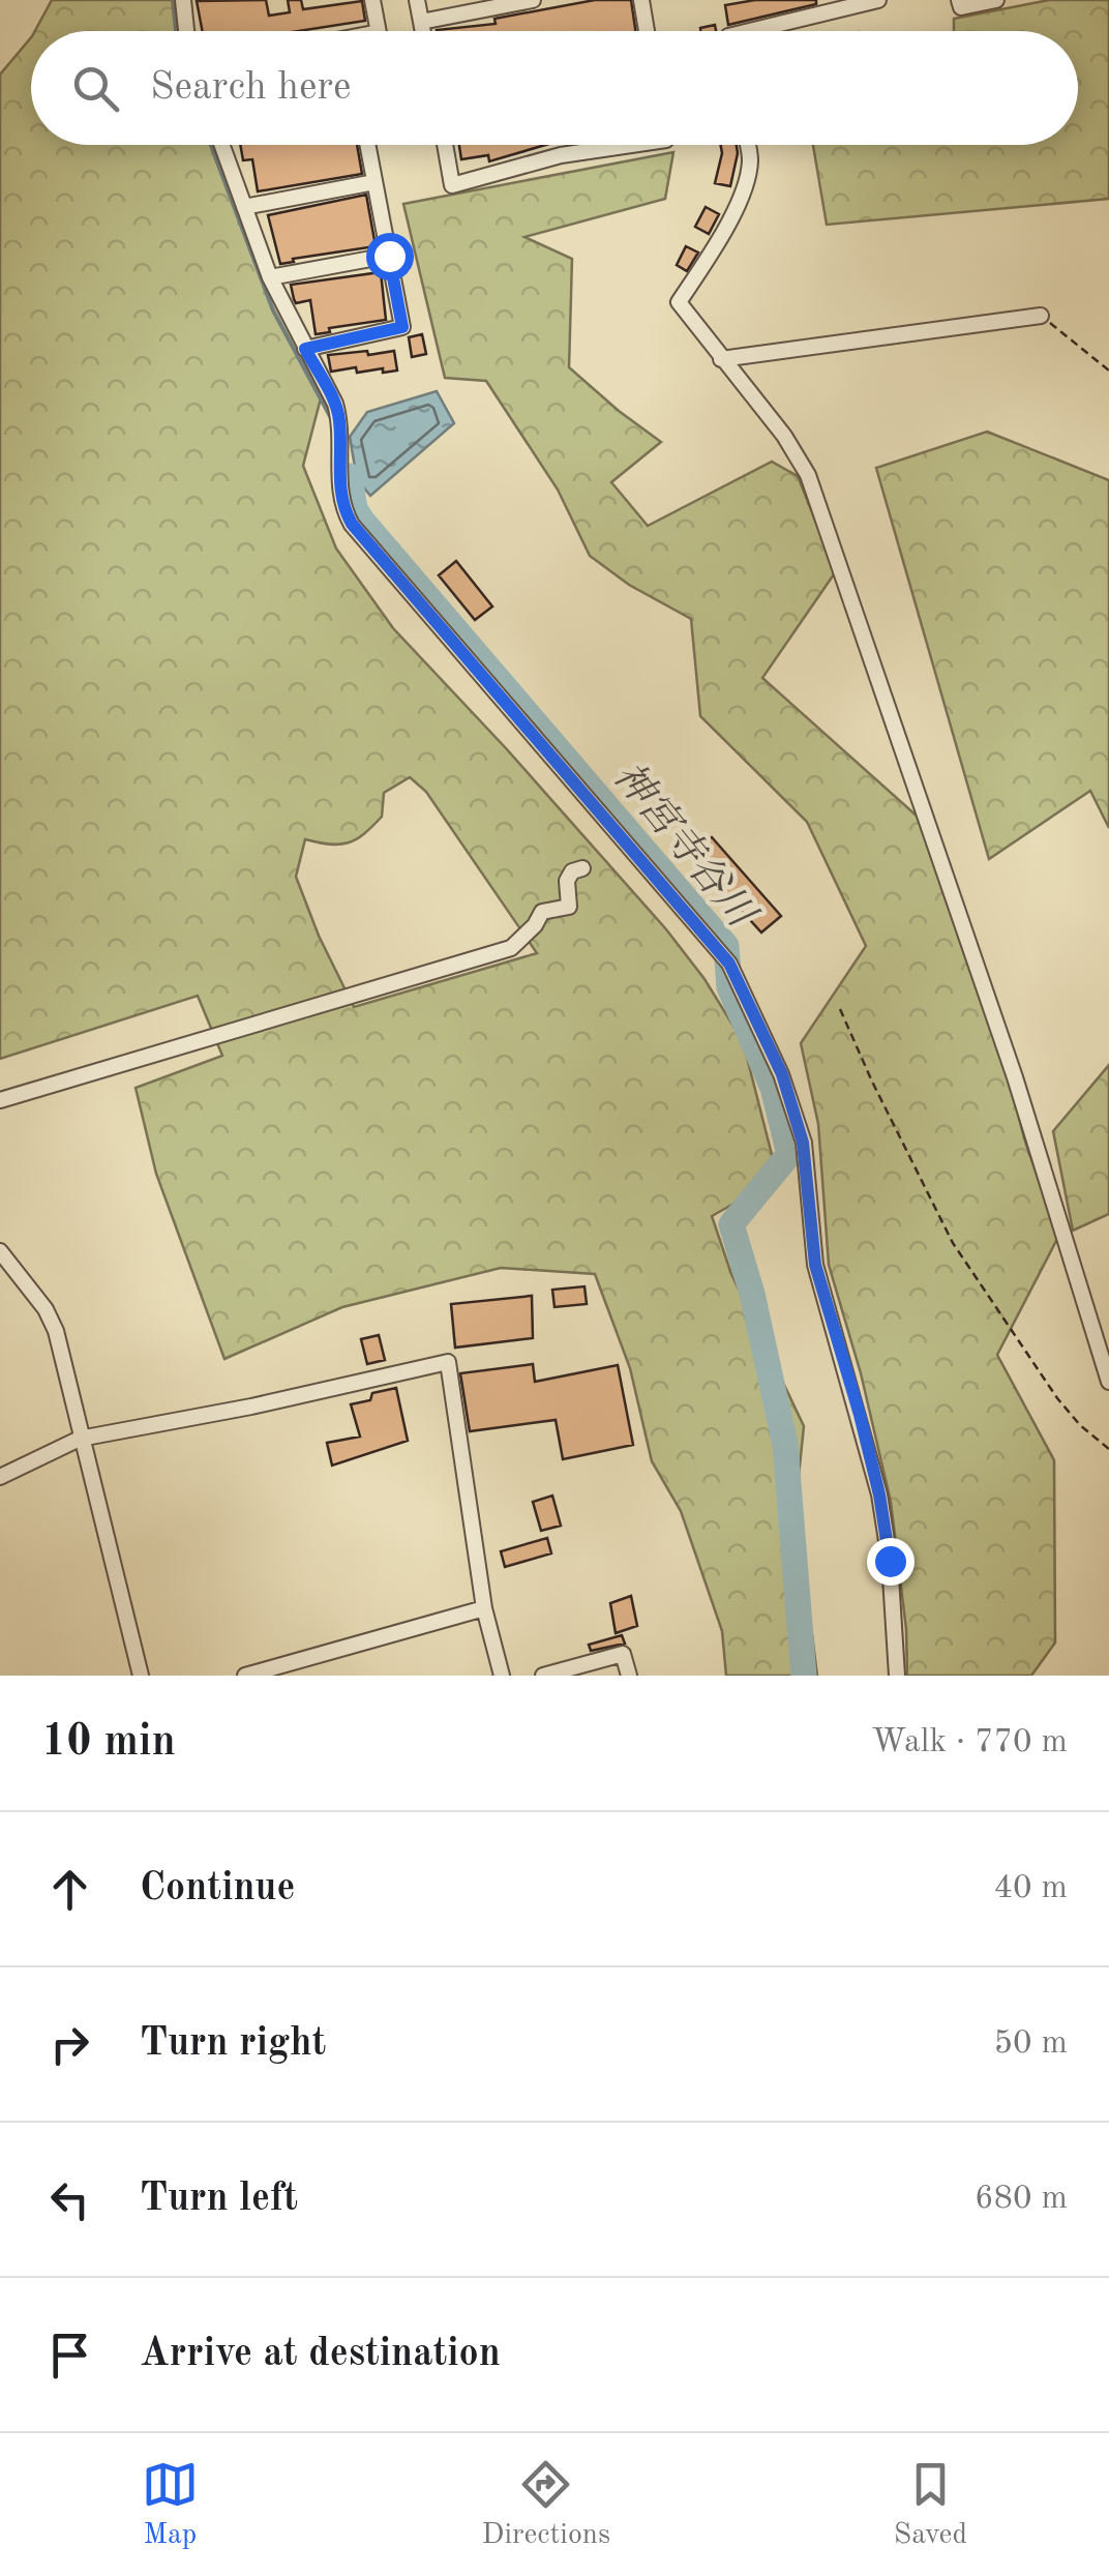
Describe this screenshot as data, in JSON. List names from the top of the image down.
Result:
{
  "water": ["神宮寺谷川"],
  "page": {
    "search": "Search here",
    "heading": ["10 min", "Walk · 770 m"],
    "list": [
      ["Continue", "40 m"],
      ["Turn right", "50 m"],
      ["Turn left", "680 m"],
      "Arrive at destination"
    ],
    "nav": ["Map", "Directions", "Saved"]
  }
}
